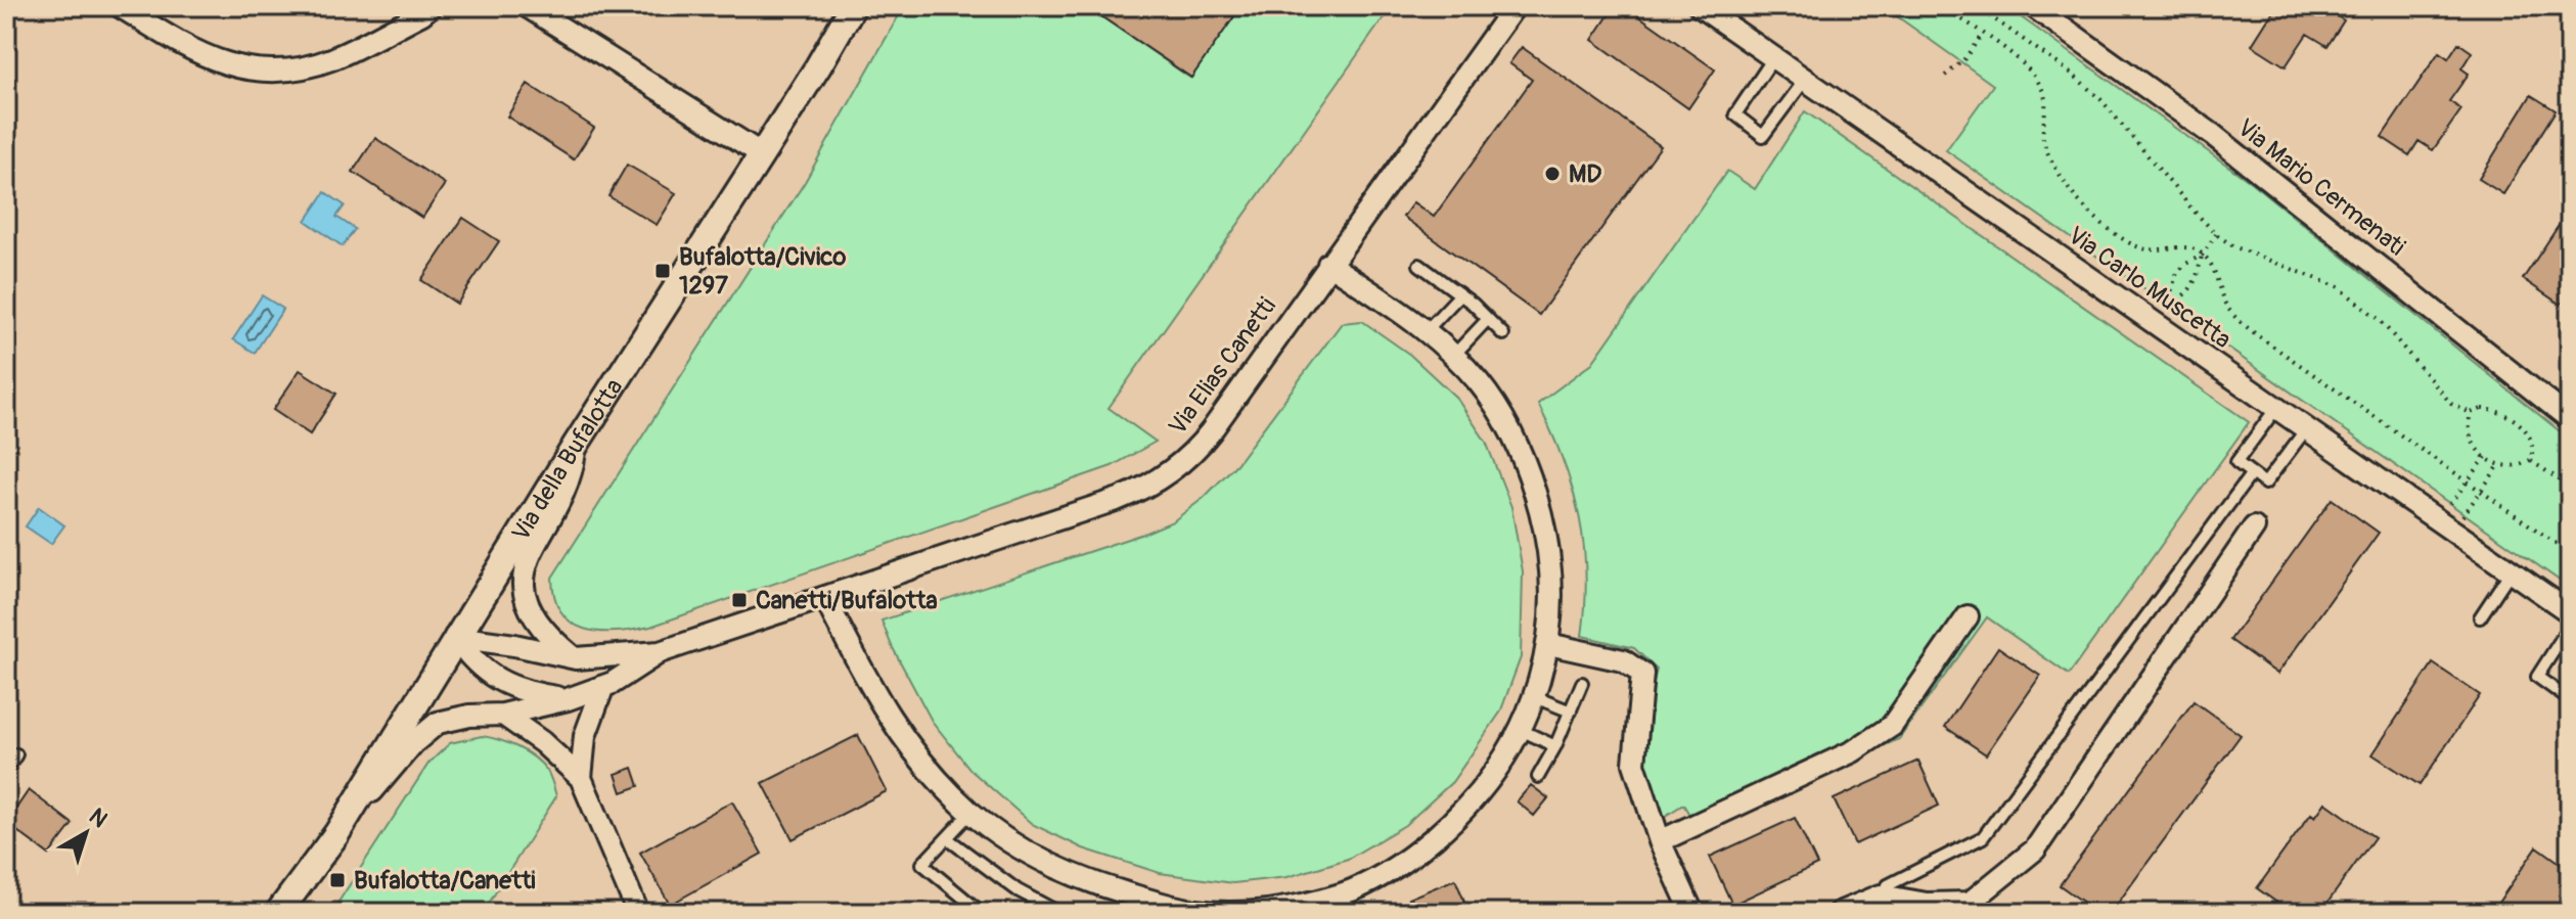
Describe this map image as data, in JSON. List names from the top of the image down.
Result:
{
  "streets": {
    "street": [
      "Via Mario Cermenati",
      "Via Carlo Muscetta",
      "Via Elias Canetti",
      "Via della Bufalotta"
    ]
  },
  "places": {
    "other": ["MD"],
    "transit": ["Bufalotta/Civico 1297", "Canetti/Bufalotta", "Bufalotta/Canetti"]
  },
  "north": "top right"
}
